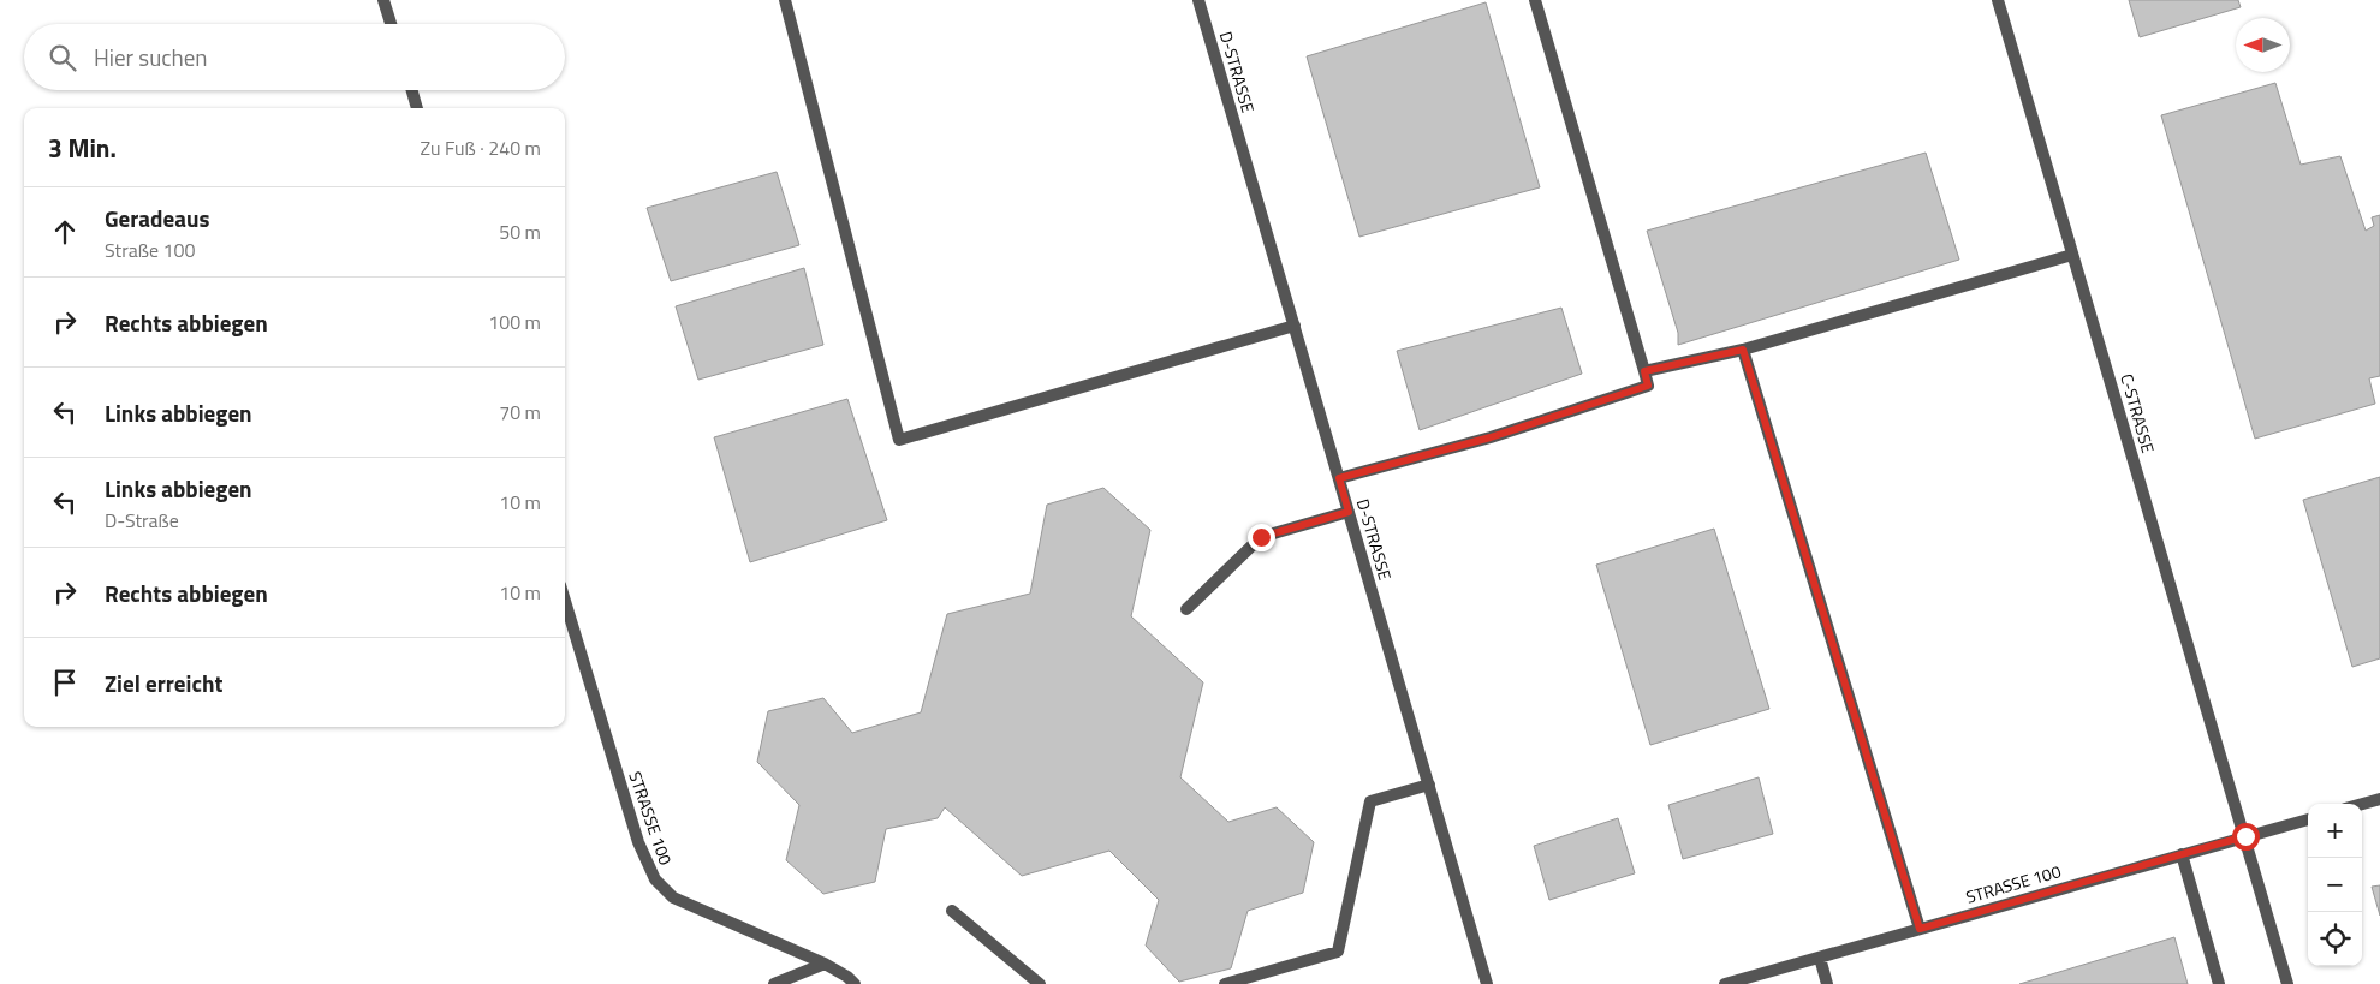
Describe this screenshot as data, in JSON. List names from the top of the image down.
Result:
{
  "streets": {
    "lane": ["D-STRASSE", "C-STRASSE", "STRASSE 100"]
  },
  "crossings": [
    ["C-STRASSE", "STRASSE 100"]
  ],
  "north": "left",
  "page": {
    "search": "Hier suchen",
    "heading": ["3 Min.", "Zu Fuß · 240 m"],
    "list": [
      ["Geradeaus", "Straße 100", "50 m"],
      ["Rechts abbiegen", "100 m"],
      ["Links abbiegen", "70 m"],
      ["Links abbiegen", "D-Straße", "10 m"],
      ["Rechts abbiegen", "10 m"],
      "Ziel erreicht"
    ],
    "map_buttons": ["+", "−"]
  }
}
